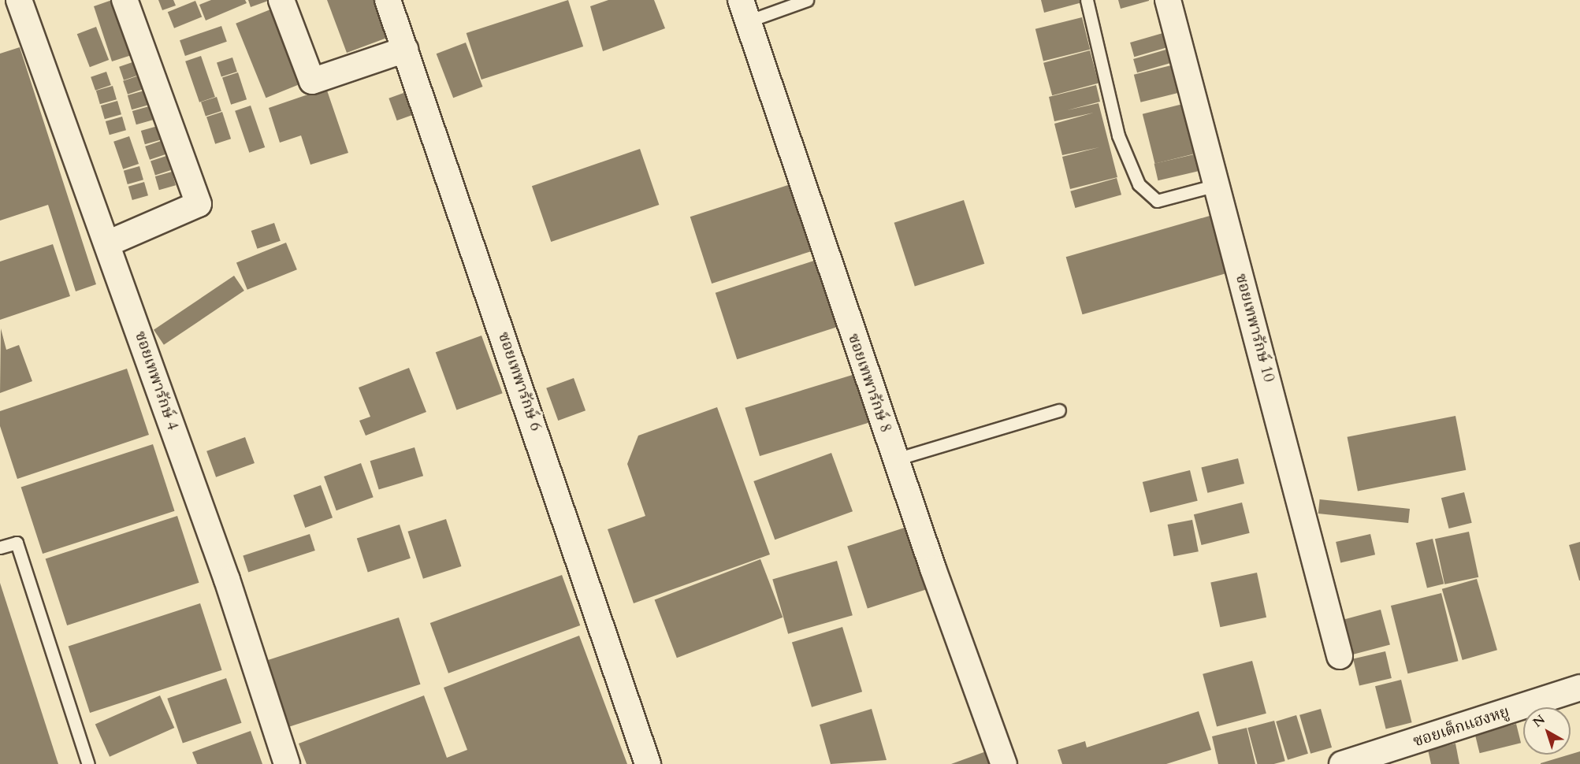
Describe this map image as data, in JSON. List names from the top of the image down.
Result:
{
  "streets": {
    "street": [
      "ซอยเทพารักษ์ 10",
      "ซอยเทพารักษ์ 4",
      "ซอยเทพารักษ์ 6",
      "ซอยเทพารักษ์ 8",
      "ซอยเต็กแฮงหยู"
    ]
  },
  "north": "top left"
}
